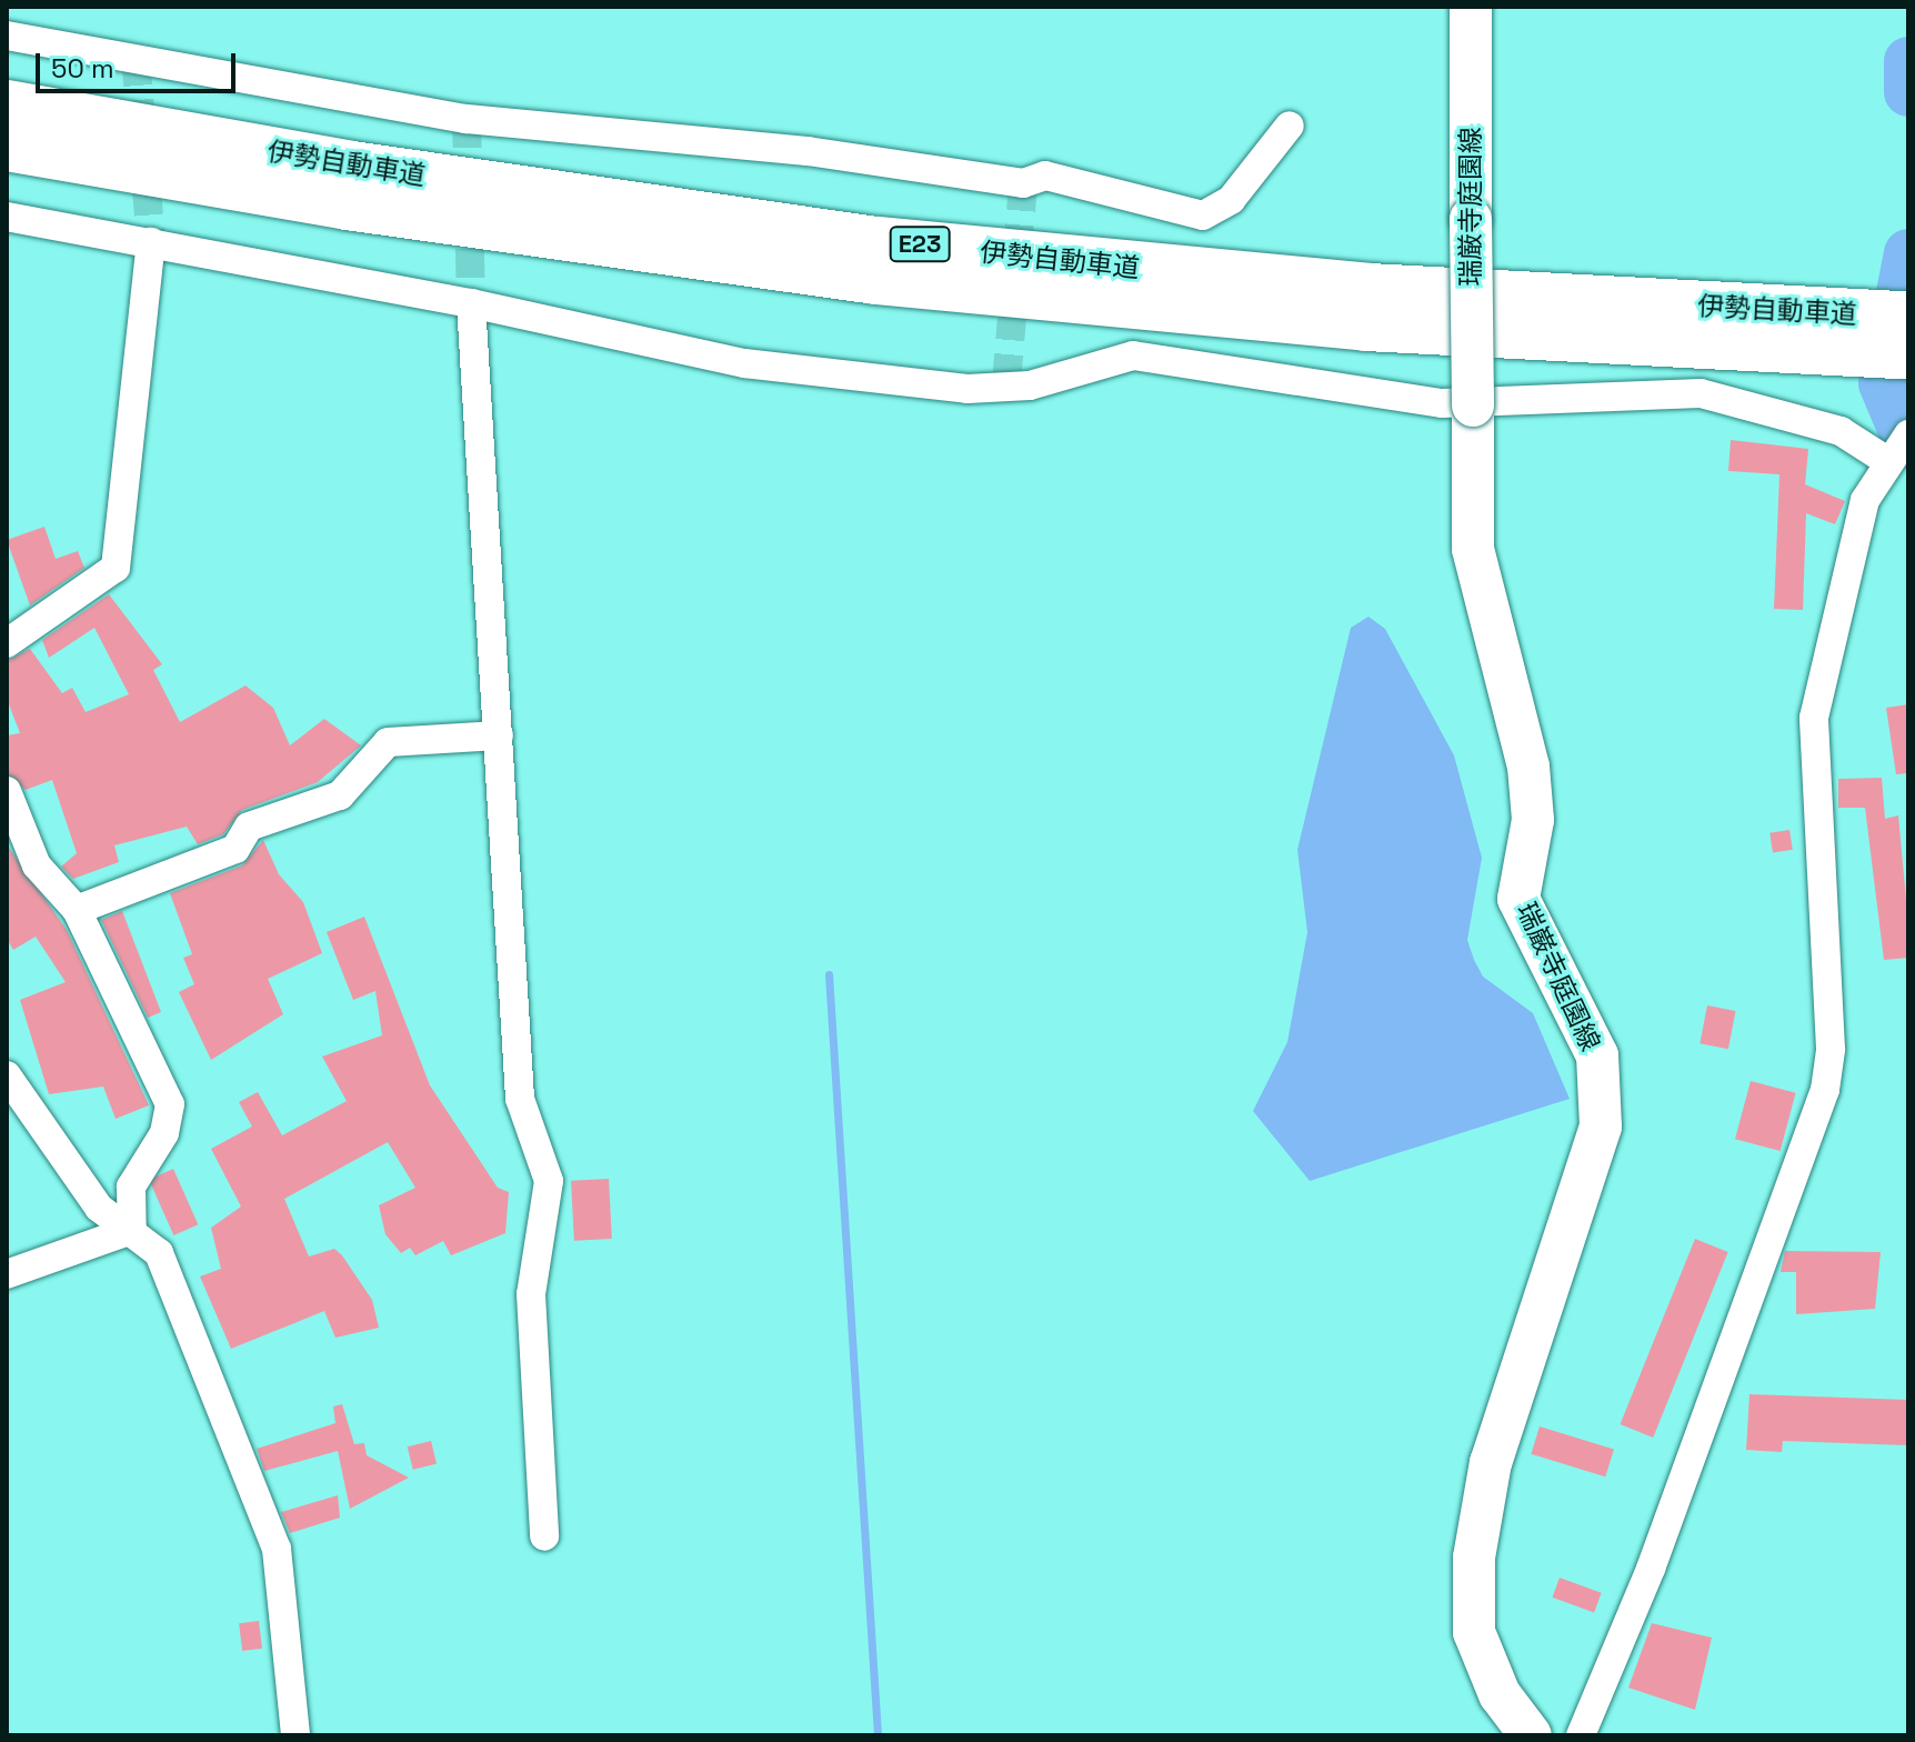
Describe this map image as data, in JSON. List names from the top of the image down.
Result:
{
  "streets": {
    "highway": ["伊勢自動車道", "E23"],
    "main road": ["瑞厳寺庭園線", "瑞巌寺庭園線"]
  },
  "crossings": [
    ["瑞厳寺庭園線", "瑞巌寺庭園線"]
  ],
  "scale_bar": "50 m"
}
